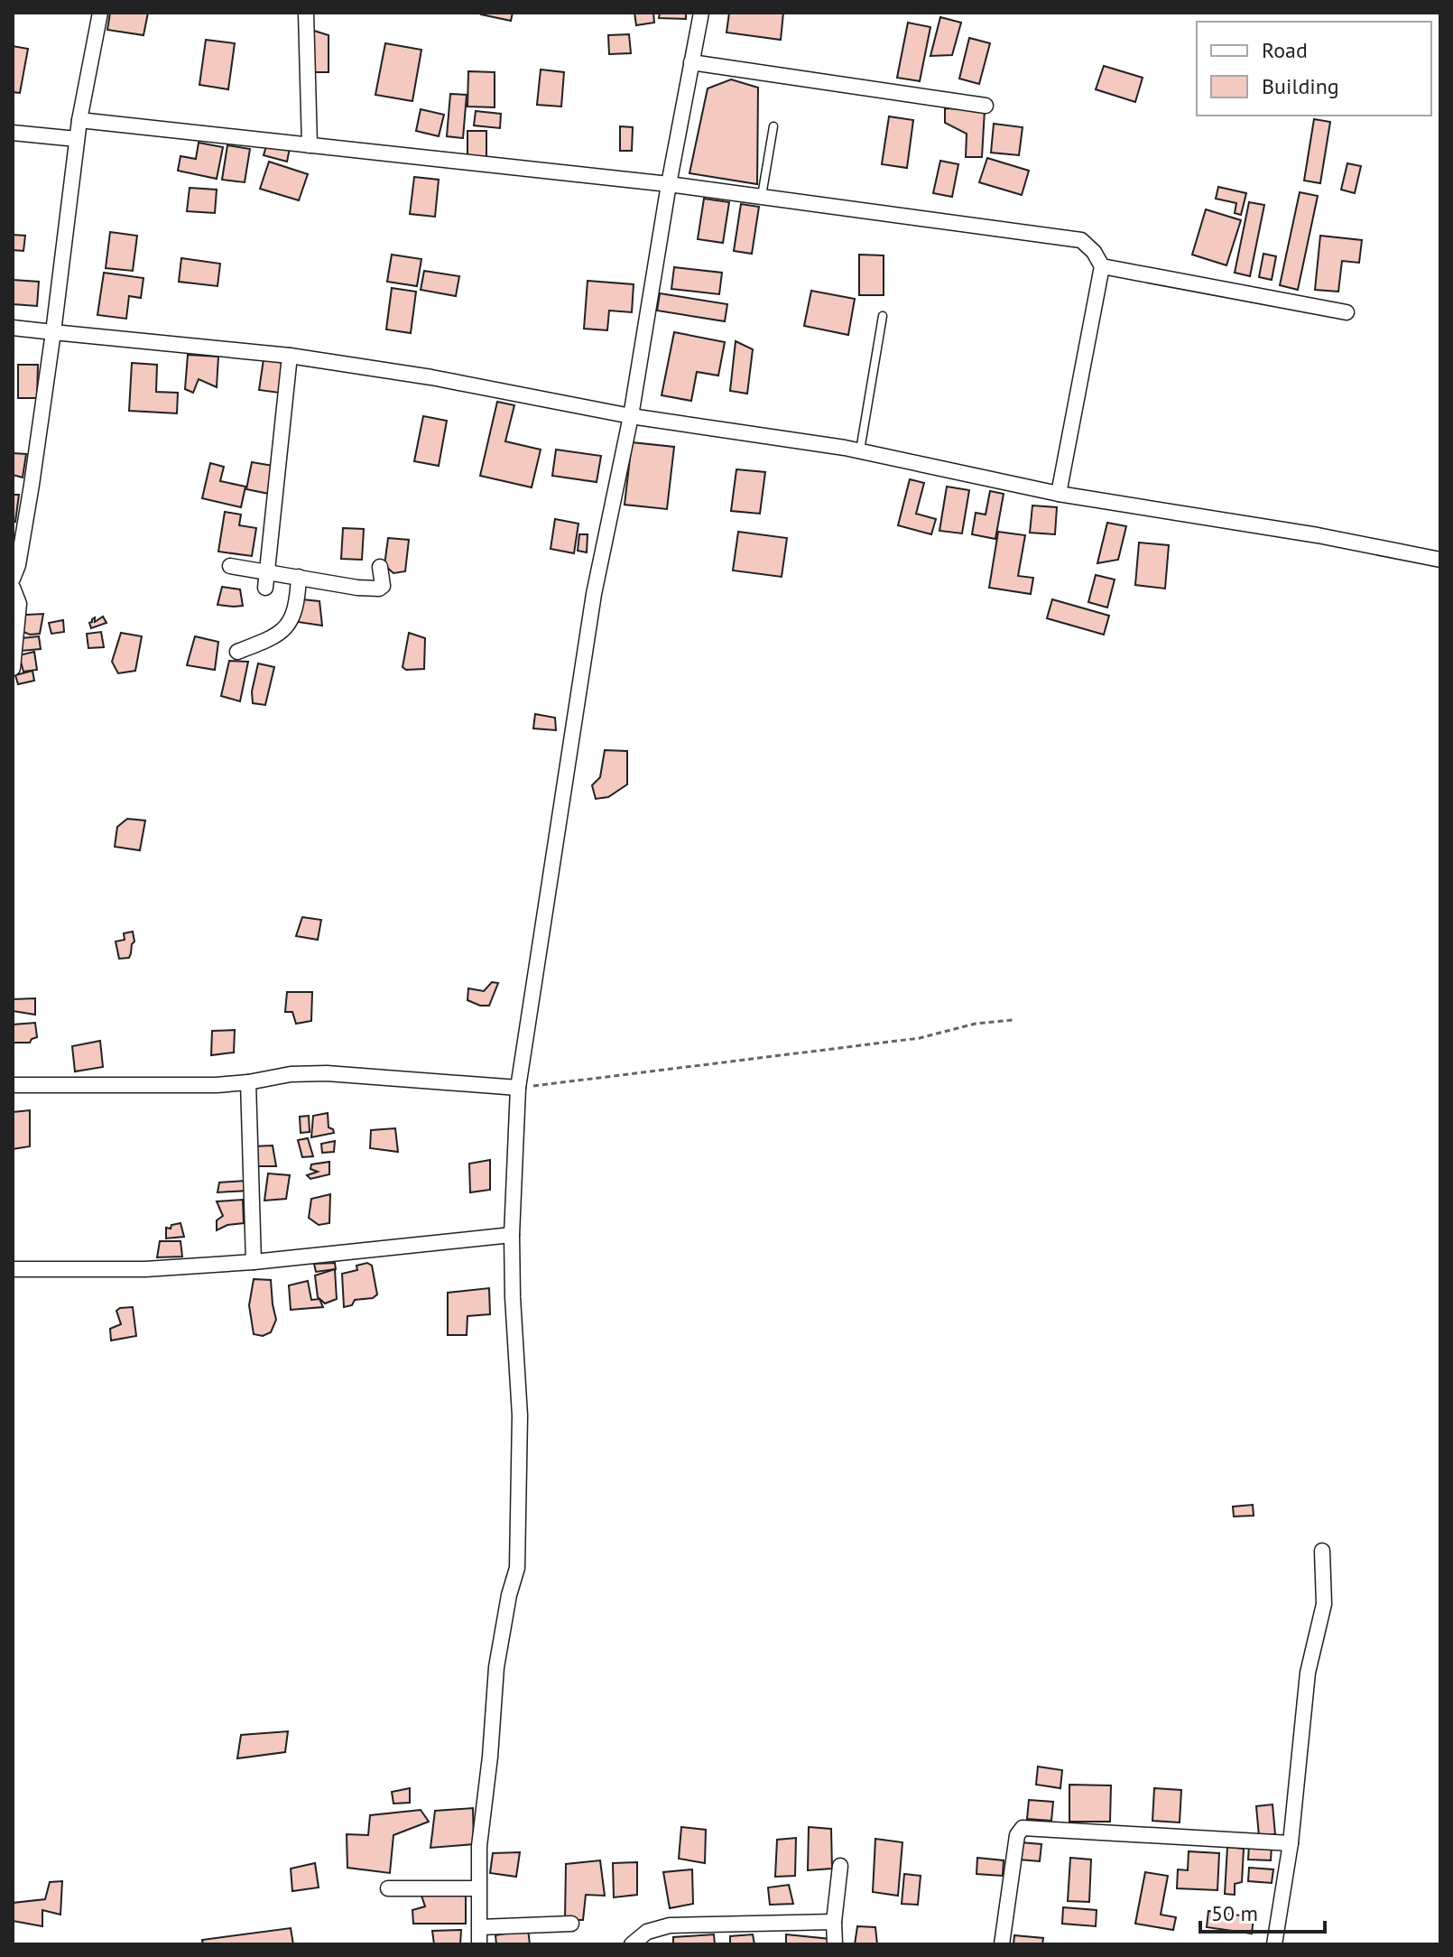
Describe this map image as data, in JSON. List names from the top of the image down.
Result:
{
  "legend": ["Road", "Building"],
  "scale_bar": "50 m"
}
